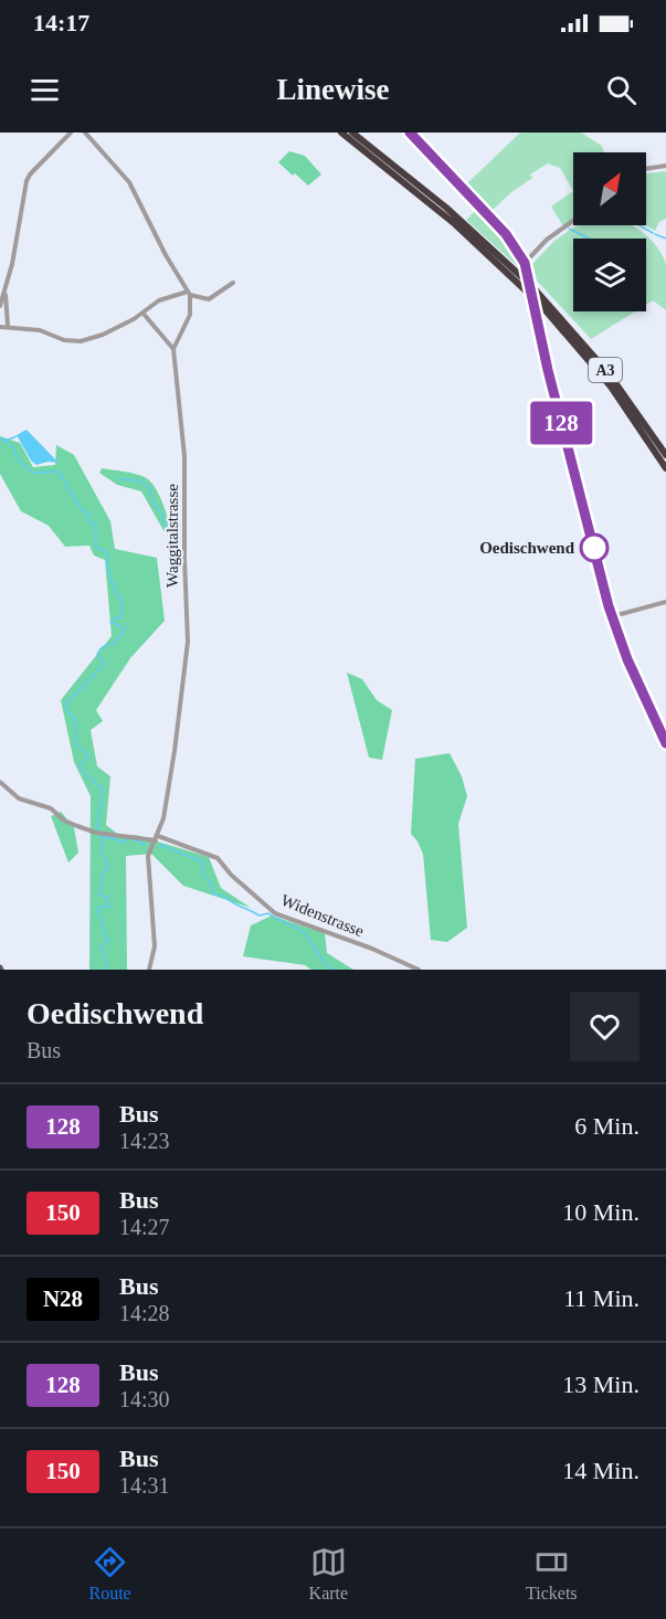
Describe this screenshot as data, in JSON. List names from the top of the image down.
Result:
{
  "streets": {
    "highway": ["A3"],
    "street": ["Waggitalstrasse", "Widenstrasse"]
  },
  "crossings": [
    ["Waggitalstrasse", "Widenstrasse"]
  ],
  "places": ["Oedischwend"],
  "lines": ["bus line 128"],
  "north": "top right",
  "page": {
    "status": "14:17",
    "header": "Linewise",
    "on_map": "128",
    "heading": ["Oedischwend", "Bus"],
    "list": [
      {
        "mark": "128",
        "name": "Bus",
        "note": "14:23",
        "value": "6 Min."
      },
      {
        "mark": "150",
        "name": "Bus",
        "note": "14:27",
        "value": "10 Min."
      },
      {
        "mark": "N28",
        "name": "Bus",
        "note": "14:28",
        "value": "11 Min."
      },
      {
        "mark": "128",
        "name": "Bus",
        "note": "14:30",
        "value": "13 Min."
      },
      {
        "mark": "150",
        "name": "Bus",
        "note": "14:31",
        "value": "14 Min."
      }
    ],
    "tabs": ["Route", "Karte", "Tickets"]
  }
}
